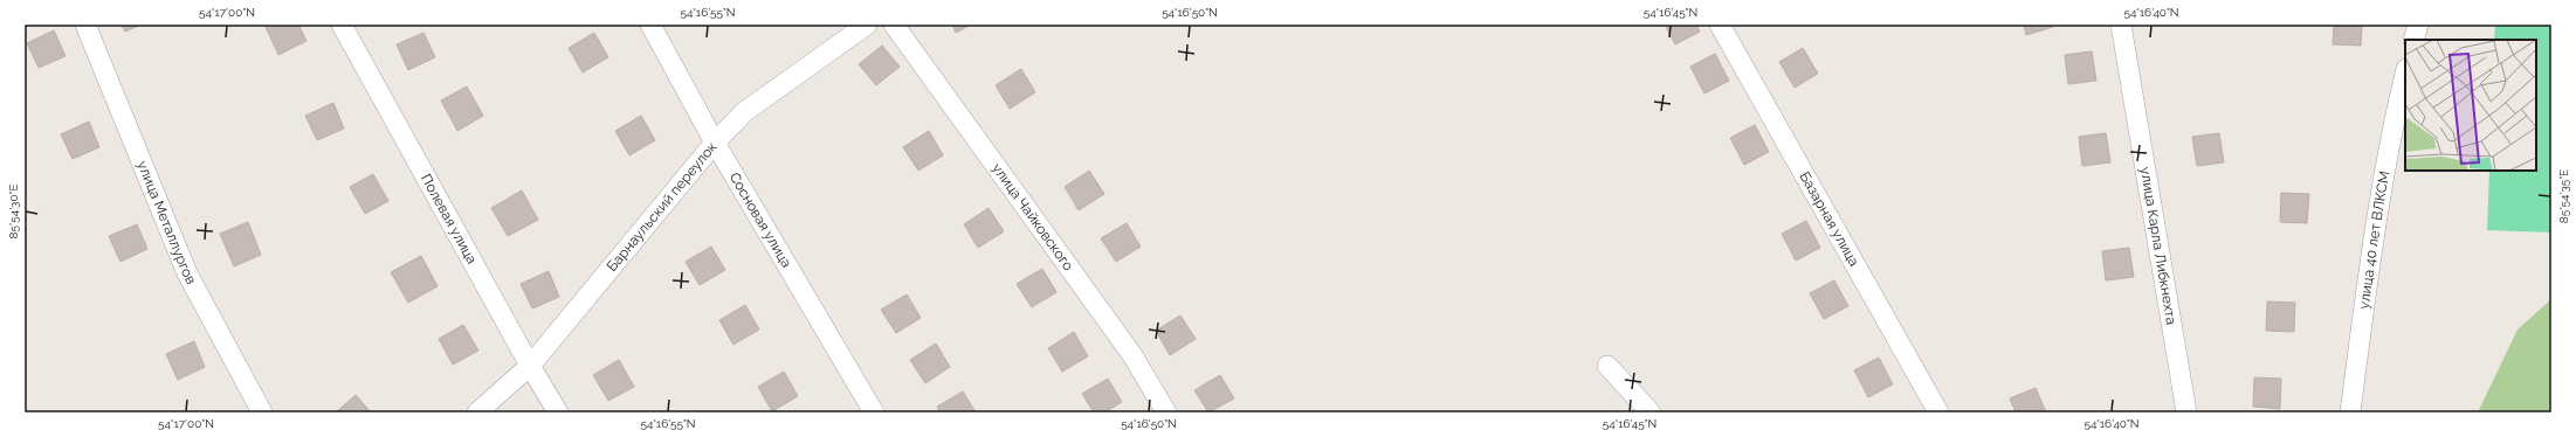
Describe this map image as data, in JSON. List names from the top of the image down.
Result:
{
  "streets": {
    "street": [
      "Барнаульский переулок",
      "улица Чайковского",
      "Полевая улица",
      "Базарная улица",
      "Сосновая улица",
      "улица Металлургов",
      "улица 40 лет ВЛКСМ",
      "улица Карла Либкнехта"
    ]
  },
  "crossings": [
    ["Барнаульский переулок", "Полевая улица"],
    ["Барнаульский переулок", "Сосновая улица"]
  ],
  "coordinates": [
    "54°17'00\"N",
    "54°16'55\"N",
    "54°16'50\"N",
    "54°16'45\"N",
    "54°16'40\"N",
    "85°54'35\"E",
    "85°54'30\"E"
  ]
}
